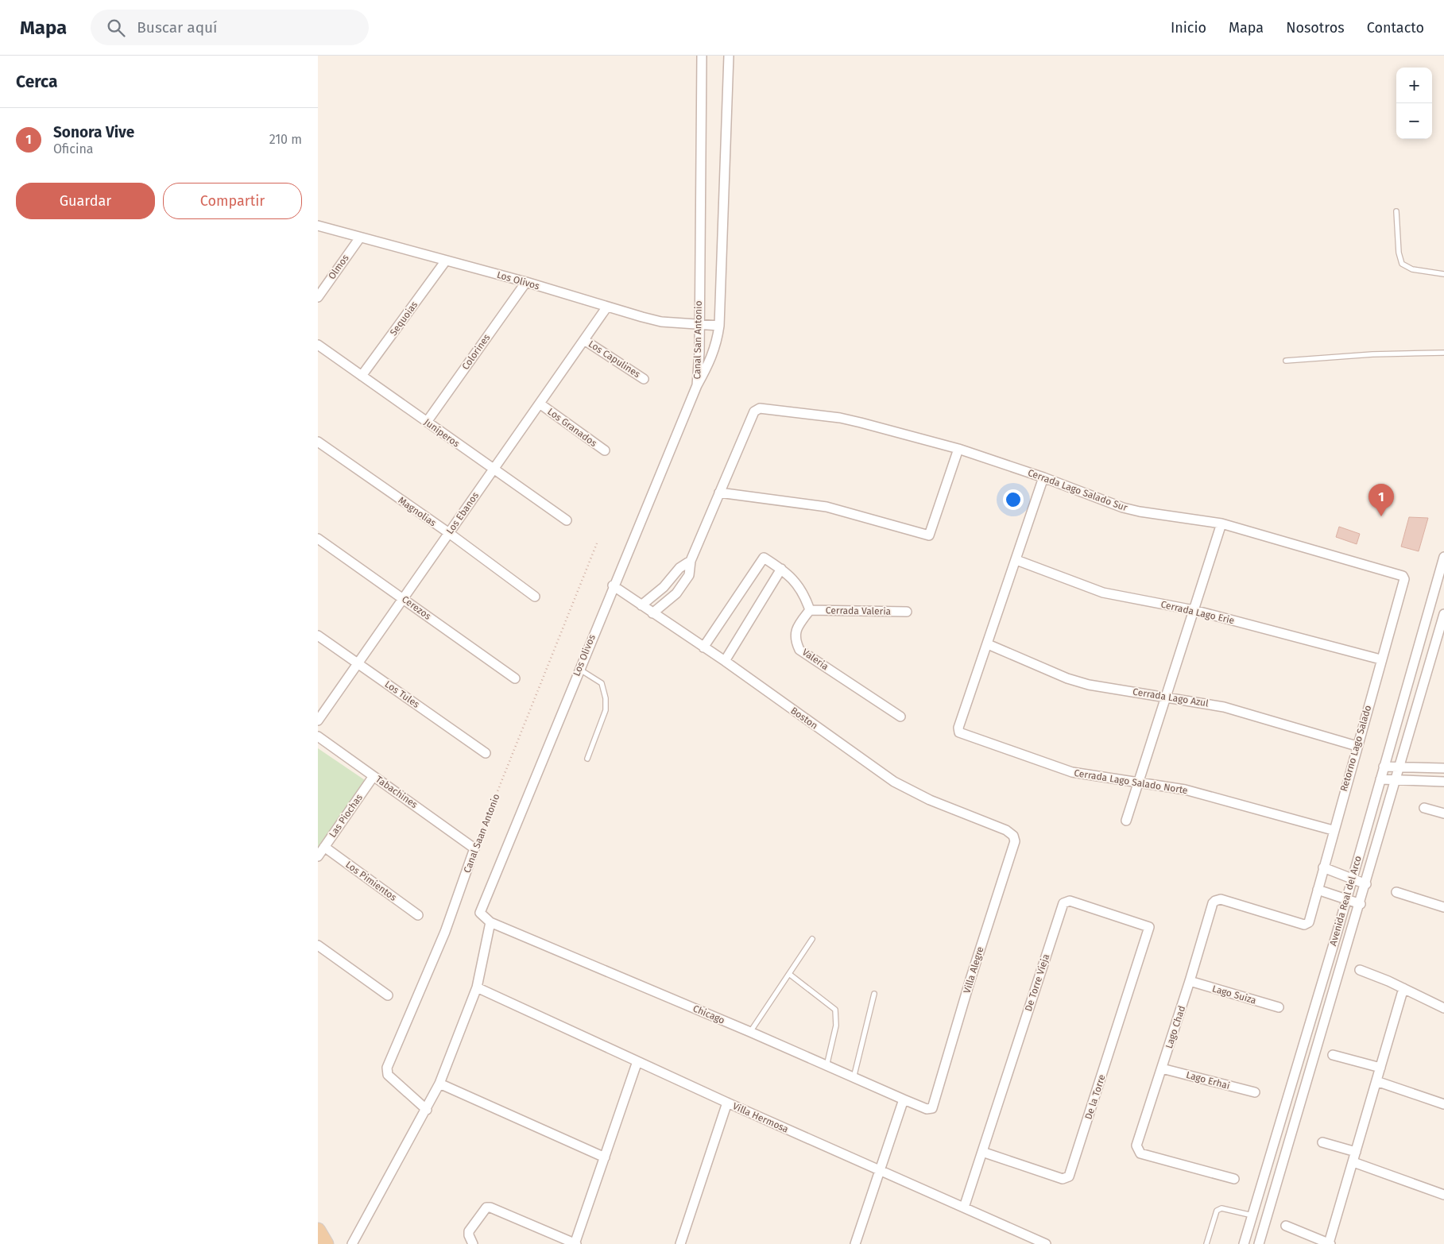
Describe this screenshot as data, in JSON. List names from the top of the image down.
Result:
{
  "streets": {
    "street": [
      "Olmos",
      "Los Olivos",
      "Sequoias",
      "Canal San Antonio",
      "Colorines",
      "Los Capulines",
      "Los Granados",
      "Juníperos",
      "Cerrada Lago Salado Sur",
      "Magnolias",
      "Los Ebanos",
      "Cerezos",
      "Cerrada Valeria",
      "Cerrada Lago Erie",
      "Valeria",
      "Los Tules",
      "Cerrada Lago Azul",
      "Boston",
      "Retorno Lago Salado",
      "Cerrada Lago Salado Norte",
      "Tabachines",
      "Las Piochas",
      "Canal Saan Antonio",
      "Los Pimientos",
      "Avenida Real del Arco",
      "Villa Alegre",
      "De Torre Vieja",
      "Lago Suiza",
      "Chicago",
      "Lago Chad",
      "Lago Erhai",
      "De la Torre",
      "Villa Hermosa"
    ]
  },
  "crossings": [
    ["Olmos", "Los Olivos"],
    ["Los Olivos", "Sequoias"],
    ["Los Olivos", "Canal San Antonio"],
    ["Los Olivos", "Colorines"],
    ["Los Olivos", "Los Ebanos"],
    ["Los Olivos", "Boston"],
    ["Los Olivos", "Chicago"],
    ["Sequoias", "Juníperos"],
    ["Colorines", "Juníperos"],
    ["Los Capulines", "Los Ebanos"],
    ["Los Granados", "Los Ebanos"],
    ["Juníperos", "Los Ebanos"],
    ["Cerrada Lago Salado Sur", "Retorno Lago Salado"],
    ["Magnolias", "Los Ebanos"],
    ["Los Ebanos", "Cerezos"],
    ["Los Ebanos", "Los Tules"],
    ["Cerrada Valeria", "Valeria"],
    ["Cerrada Lago Erie", "Retorno Lago Salado"],
    ["Cerrada Lago Azul", "Retorno Lago Salado"],
    ["Cerrada Lago Azul", "Cerrada Lago Salado Norte"],
    ["Boston", "Villa Alegre"],
    ["Retorno Lago Salado", "Cerrada Lago Salado Norte"],
    ["Retorno Lago Salado", "Lago Chad"],
    ["Tabachines", "Las Piochas"],
    ["Tabachines", "Canal Saan Antonio"],
    ["Las Piochas", "Los Pimientos"],
    ["Villa Alegre", "Chicago"],
    ["De Torre Vieja", "De la Torre"],
    ["Lago Suiza", "Lago Chad"],
    ["Lago Chad", "Lago Erhai"]
  ],
  "page": {
    "header": "Mapa",
    "search": "Buscar aquí",
    "nav": [
      "Inicio",
      "Mapa",
      "Nosotros",
      "Contacto"
    ],
    "heading": "Cerca",
    "map_buttons": ["+", "−"],
    "list": [
      {
        "mark": "1",
        "name": "Sonora Vive",
        "note": "Oficina",
        "value": "210 m"
      }
    ],
    "buttons": ["Guardar", "Compartir"],
    "pins": "1"
  }
}
